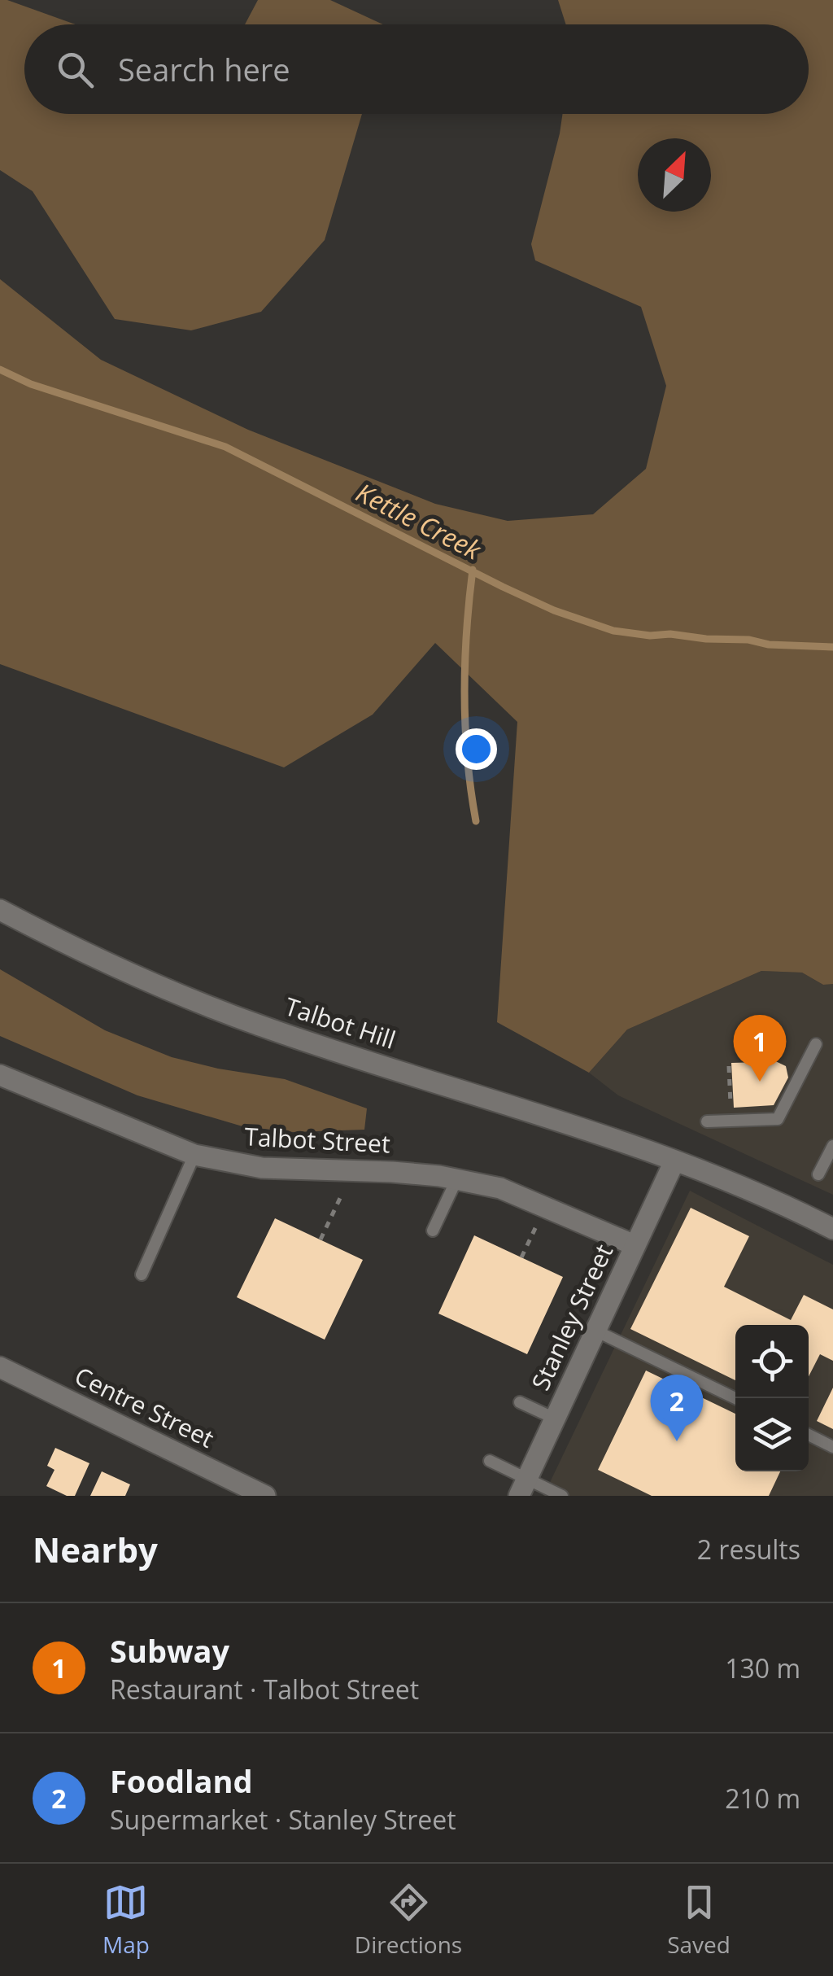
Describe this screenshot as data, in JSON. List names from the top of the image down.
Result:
{
  "streets": {
    "street": [
      "Talbot Hill",
      "Talbot Street",
      "Stanley Street",
      "Centre Street"
    ]
  },
  "crossings": [
    ["Talbot Hill", "Stanley Street"],
    ["Talbot Street", "Stanley Street"]
  ],
  "water": ["Kettle Creek"],
  "north": "top right",
  "page": {
    "search": "Search here",
    "pins": ["1", "2"],
    "heading": ["Nearby", "2 results"],
    "list": [
      {
        "mark": "1",
        "name": "Subway",
        "note": "Restaurant · Talbot Street",
        "value": "130 m"
      },
      {
        "mark": "2",
        "name": "Foodland",
        "note": "Supermarket · Stanley Street",
        "value": "210 m"
      }
    ],
    "nav": ["Map", "Directions", "Saved"]
  }
}
